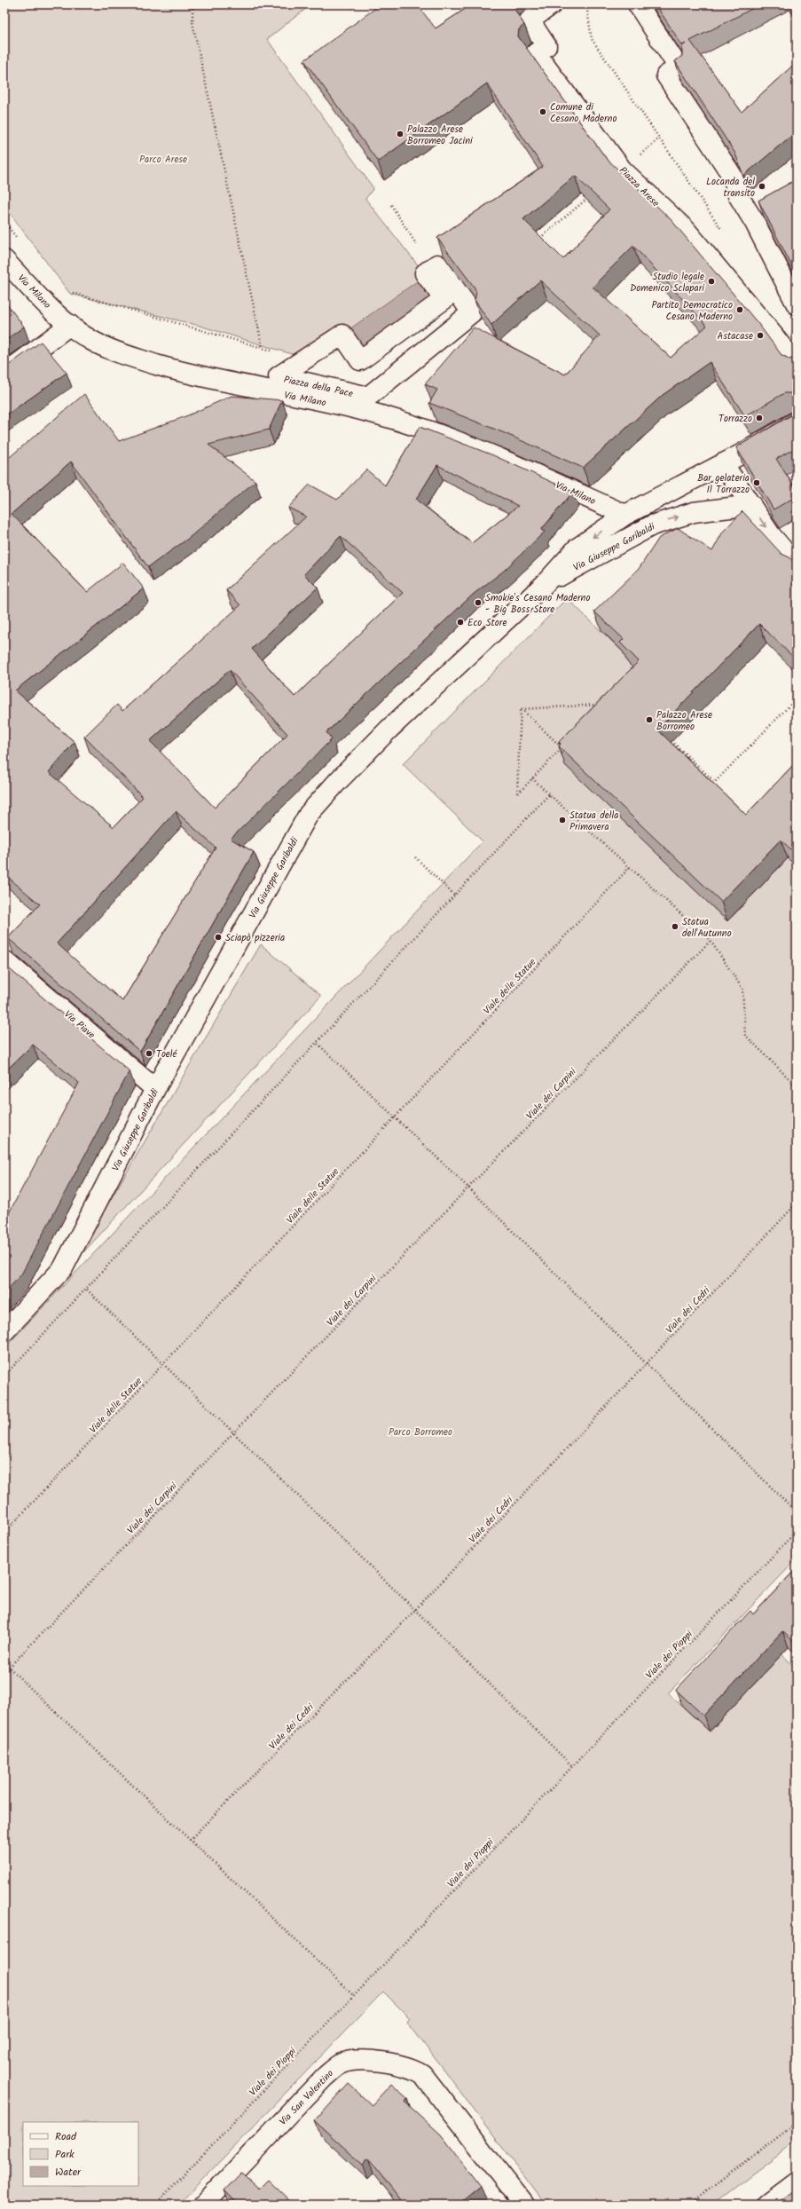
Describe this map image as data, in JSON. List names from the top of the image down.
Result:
{
  "streets": {
    "street": [
      "Piazza Arese",
      "Via Milano",
      "Piazza della Pace",
      "Via Giuseppe Garibaldi",
      "Via Piave",
      "Via San Valentino"
    ],
    "path": [
      "Viale delle Statue",
      "Viale dei Carpini",
      "Viale dei Cedri",
      "Viale dei Pioppi"
    ]
  },
  "crossings": [
    ["Via Milano", "Via Giuseppe Garibaldi"],
    ["Via Giuseppe Garibaldi", "Via Piave"]
  ],
  "parks": ["Parco Arese", "Parco Borromeo"],
  "places": [
    "Comune di Cesano Maderno",
    "Palazzo Arese Borromeo Jacini",
    "Locanda del transito",
    "Studio legale Domenico Sclapari",
    "Partito Democratico Cesano Maderno",
    "Astacase",
    "Torrazzo",
    "Bar gelateria Il Torrazzo",
    "Smokie's Cesano Maderno - Big Boss Store",
    "Eco Store",
    "Palazzo Arese Borromeo",
    "Statua della Primavera",
    "Statua dell'Autunno",
    "Sciapò pizzeria",
    "Toelé"
  ],
  "legend": ["Road", "Park", "Water"]
}
